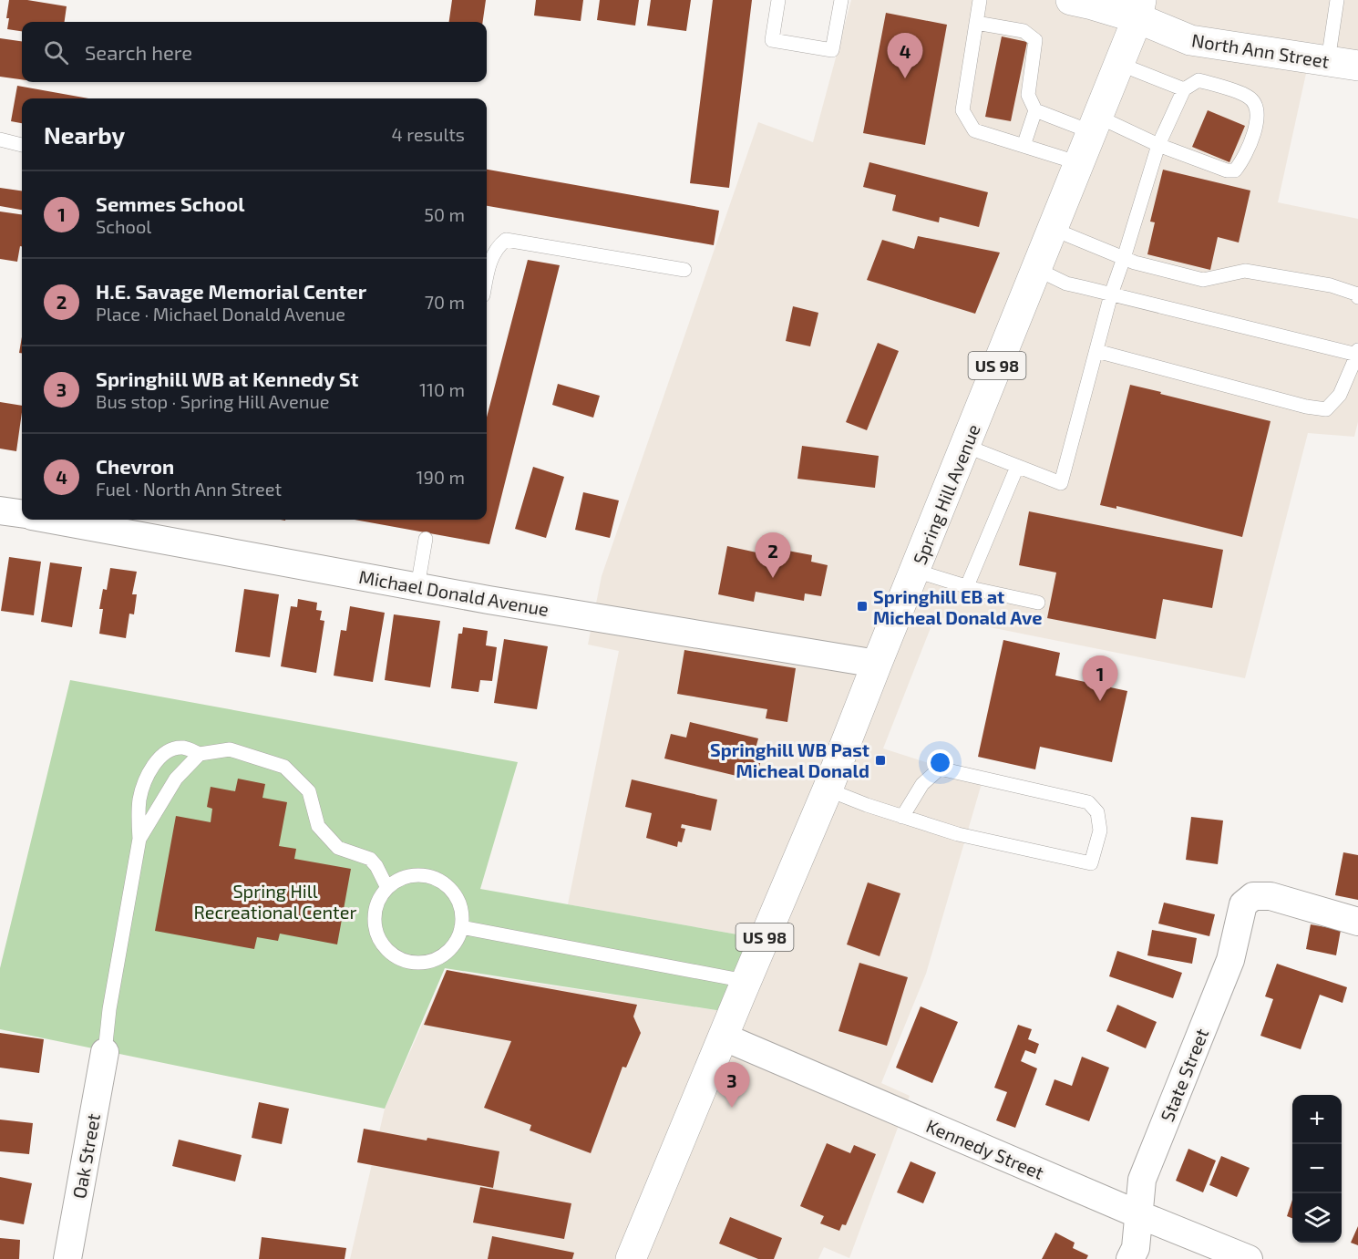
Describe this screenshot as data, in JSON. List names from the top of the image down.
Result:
{
  "streets": {
    "main road": ["North Ann Street", "US 98", "Spring Hill Avenue"],
    "street": [
      "Michael Donald Avenue",
      "State Street",
      "Kennedy Street",
      "Oak Street"
    ]
  },
  "crossings": [
    ["North Ann Street", "Spring Hill Avenue"],
    ["Spring Hill Avenue", "Michael Donald Avenue"],
    ["Spring Hill Avenue", "Kennedy Street"],
    ["State Street", "Kennedy Street"]
  ],
  "parks": ["Spring Hill Recreational Center"],
  "places": {
    "transit": ["Springhill EB at Micheal Donald Ave", "Springhill WB Past Micheal Donald"]
  },
  "page": {
    "search": "Search here",
    "pins": [
      "4",
      "2",
      "1",
      "3"
    ],
    "heading": ["Nearby", "4 results"],
    "list": [
      {
        "mark": "1",
        "name": "Semmes School",
        "note": "School",
        "value": "50 m"
      },
      {
        "mark": "2",
        "name": "H.E. Savage Memorial Center",
        "note": "Place · Michael Donald Avenue",
        "value": "70 m"
      },
      {
        "mark": "3",
        "name": "Springhill WB at Kennedy St",
        "note": "Bus stop · Spring Hill Avenue",
        "value": "110 m"
      },
      {
        "mark": "4",
        "name": "Chevron",
        "note": "Fuel · North Ann Street",
        "value": "190 m"
      }
    ],
    "map_buttons": ["+", "−"]
  }
}
